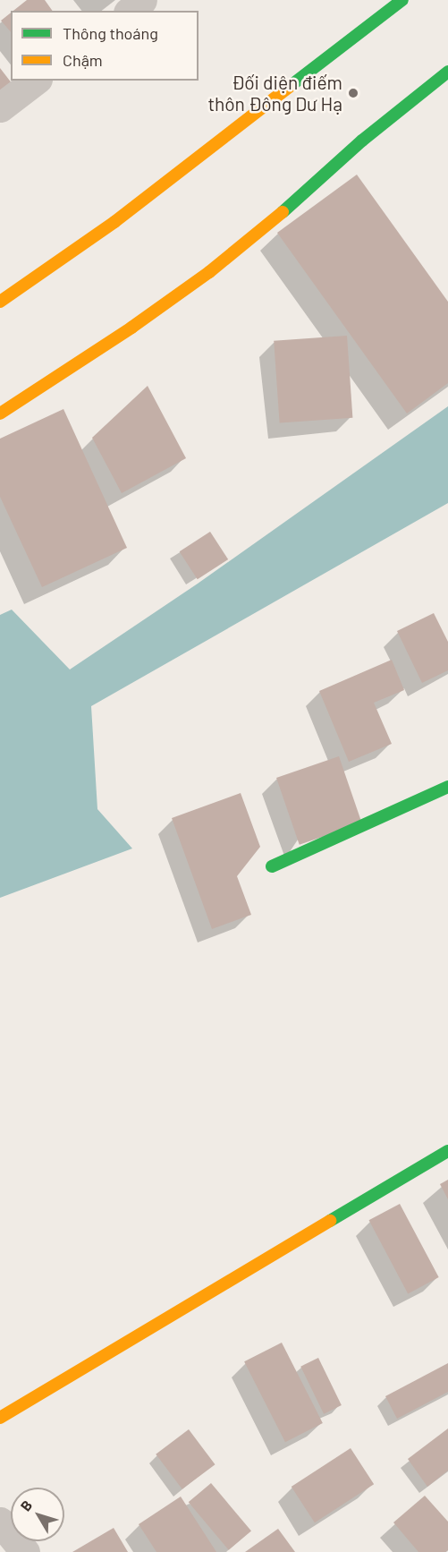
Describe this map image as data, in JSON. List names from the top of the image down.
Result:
{
  "places": ["Đối diện điếm thôn Đông Dư Hạ"],
  "legend": ["Thông thoáng", "Chậm"],
  "north": "top left"
}
